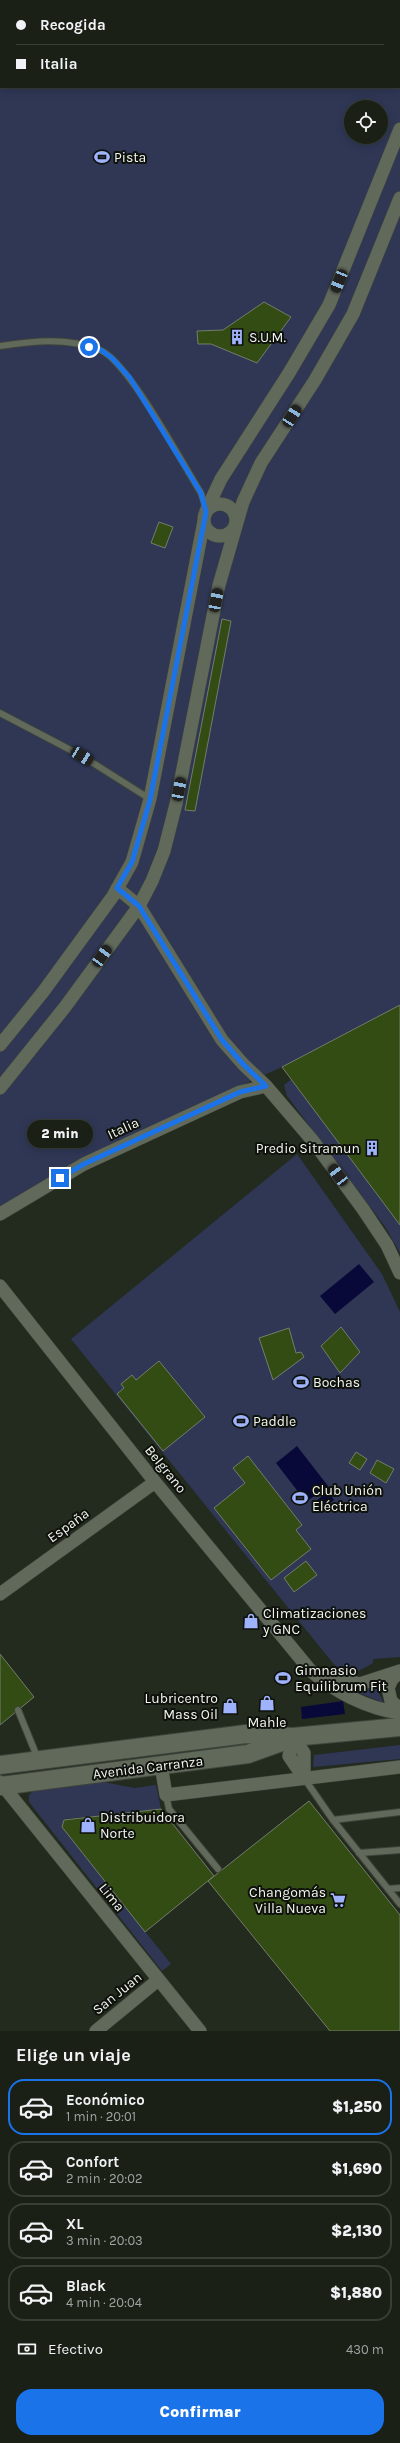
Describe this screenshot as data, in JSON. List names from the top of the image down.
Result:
{
  "streets": {
    "main road": ["Avenida Carranza"],
    "street": [
      "Italia",
      "Belgrano",
      "España",
      "Lima",
      "San Juan"
    ]
  },
  "crossings": [
    ["Belgrano", "España"],
    ["Avenida Carranza", "Lima"],
    ["Lima", "San Juan"]
  ],
  "places": {
    "sports": [
      "Pista",
      "Bochas",
      "Paddle",
      "Club Unión Eléctrica",
      "Gimnasio Equilibrum Fit"
    ],
    "building": ["S.U.M.", "Predio Sitramun"],
    "shop": [
      "Climatizaciones y GNC",
      "Mahle",
      "Lubricentro Mass Oil",
      "Distribuidora Norte"
    ],
    "supermarket": ["Changomás Villa Nueva"]
  },
  "page": {
    "banner": ["Recogida", "Italia"],
    "bubble": "2 min",
    "heading": "Elige un viaje",
    "list": [
      {
        "name": "Económico",
        "note": "1 min · 20:01",
        "value": "$1,250"
      },
      {
        "name": "Confort",
        "note": "2 min · 20:02",
        "value": "$1,690"
      },
      {
        "name": "XL",
        "note": "3 min · 20:03",
        "value": "$2,130"
      },
      {
        "name": "Black",
        "note": "4 min · 20:04",
        "value": "$1,880"
      }
    ],
    "pay": ["Efectivo", "430 m"],
    "buttons": "Confirmar"
  }
}
